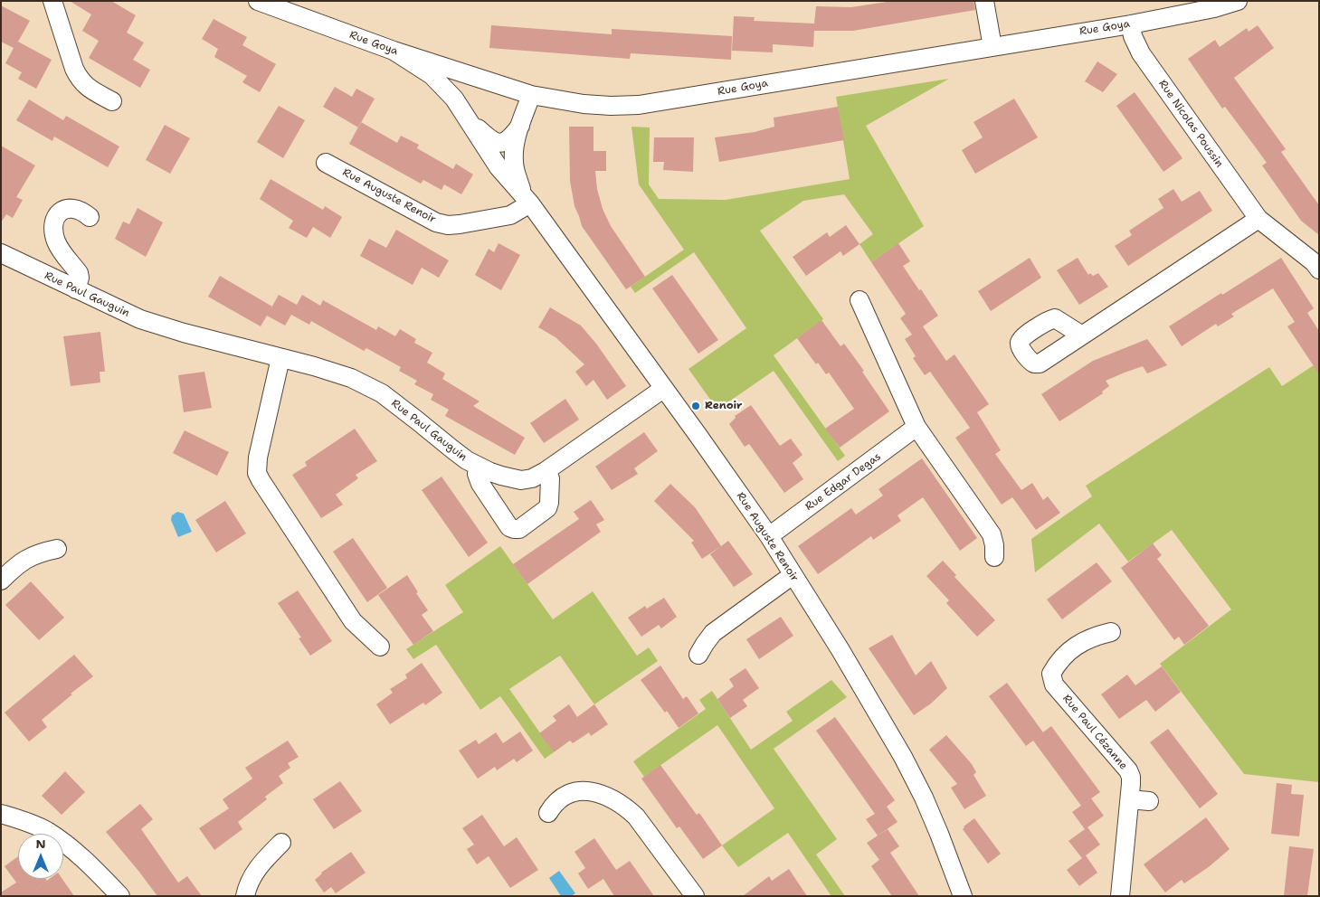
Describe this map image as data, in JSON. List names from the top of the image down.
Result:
{
  "streets": {
    "street": [
      "Rue Goya",
      "Rue Nicolas Poussin",
      "Rue Auguste Renoir",
      "Rue Paul Gauguin",
      "Rue Edgar Degas",
      "Rue Paul Cézanne"
    ]
  },
  "crossings": [
    ["Rue Goya", "Rue Nicolas Poussin"],
    ["Rue Auguste Renoir", "Rue Paul Gauguin"],
    ["Rue Auguste Renoir", "Rue Edgar Degas"]
  ],
  "places": ["Renoir"],
  "north": "top"
}
